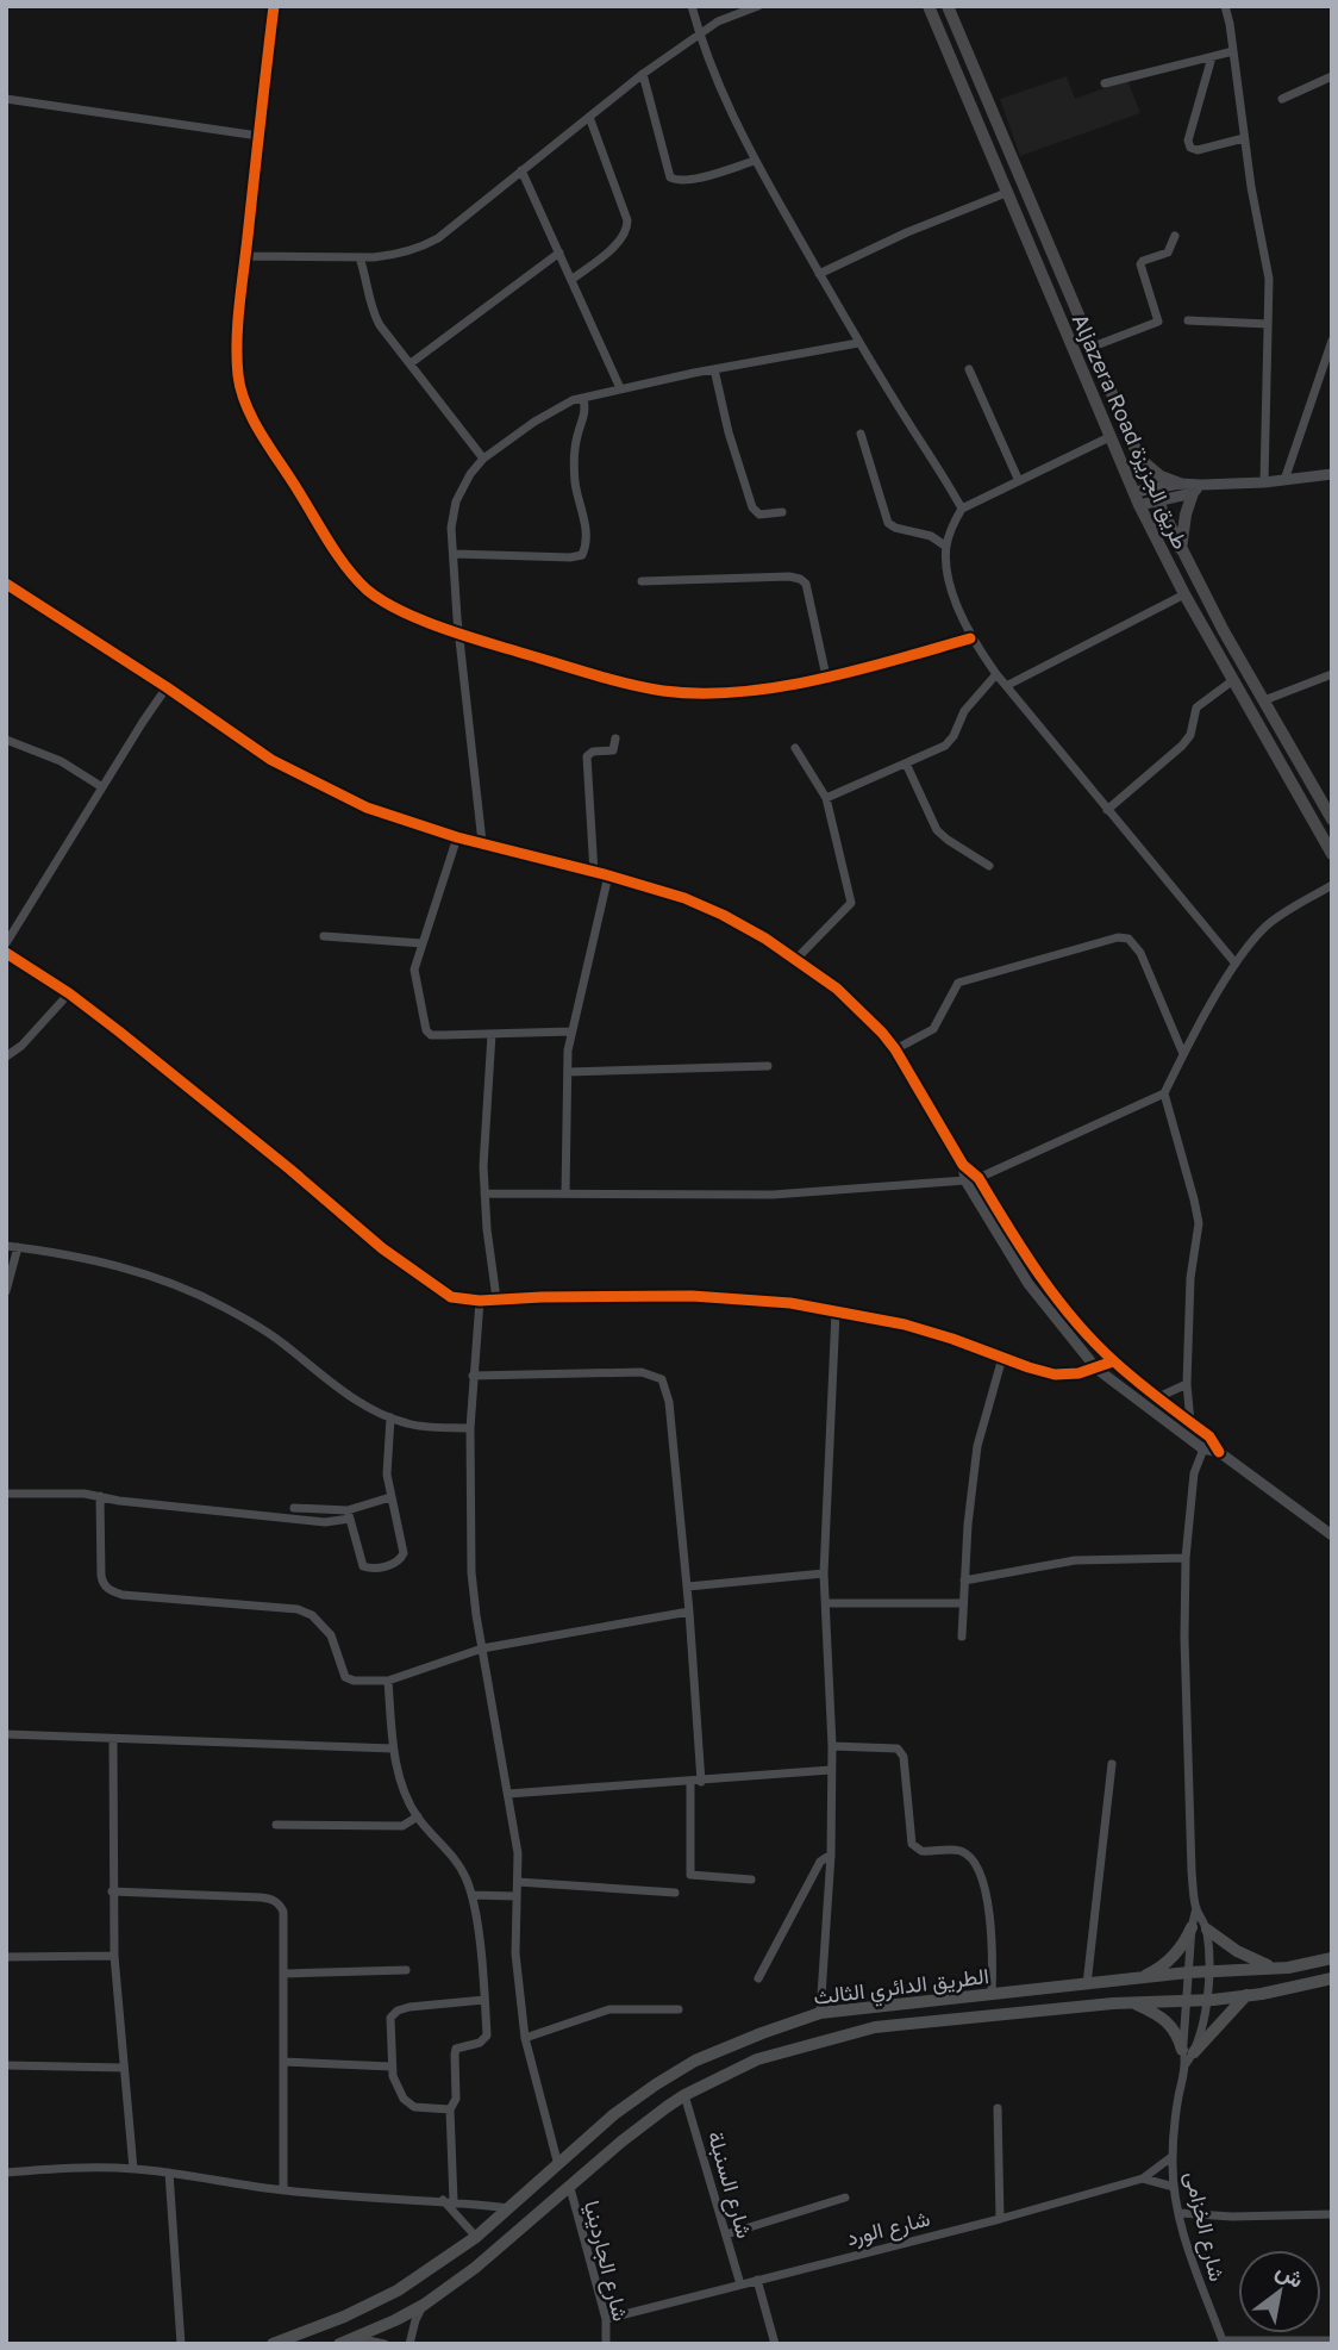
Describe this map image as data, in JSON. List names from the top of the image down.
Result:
{
  "streets": {
    "main road": ["Aljazera Road طريق الجزيزة", "الطريق الدائري الثالث"],
    "street": [
      "شارع السنبلة",
      "شارع الخزامى",
      "شارع الورد",
      "شارع الجاردينيا"
    ]
  },
  "crossings": [
    ["الطريق الدائري الثالث", "شارع السنبلة"],
    ["الطريق الدائري الثالث", "شارع الجاردينيا"],
    ["شارع السنبلة", "شارع الورد"],
    ["شارع الخزامى", "شارع الورد"],
    ["شارع الورد", "شارع الجاردينيا"]
  ],
  "north": "top right"
}
